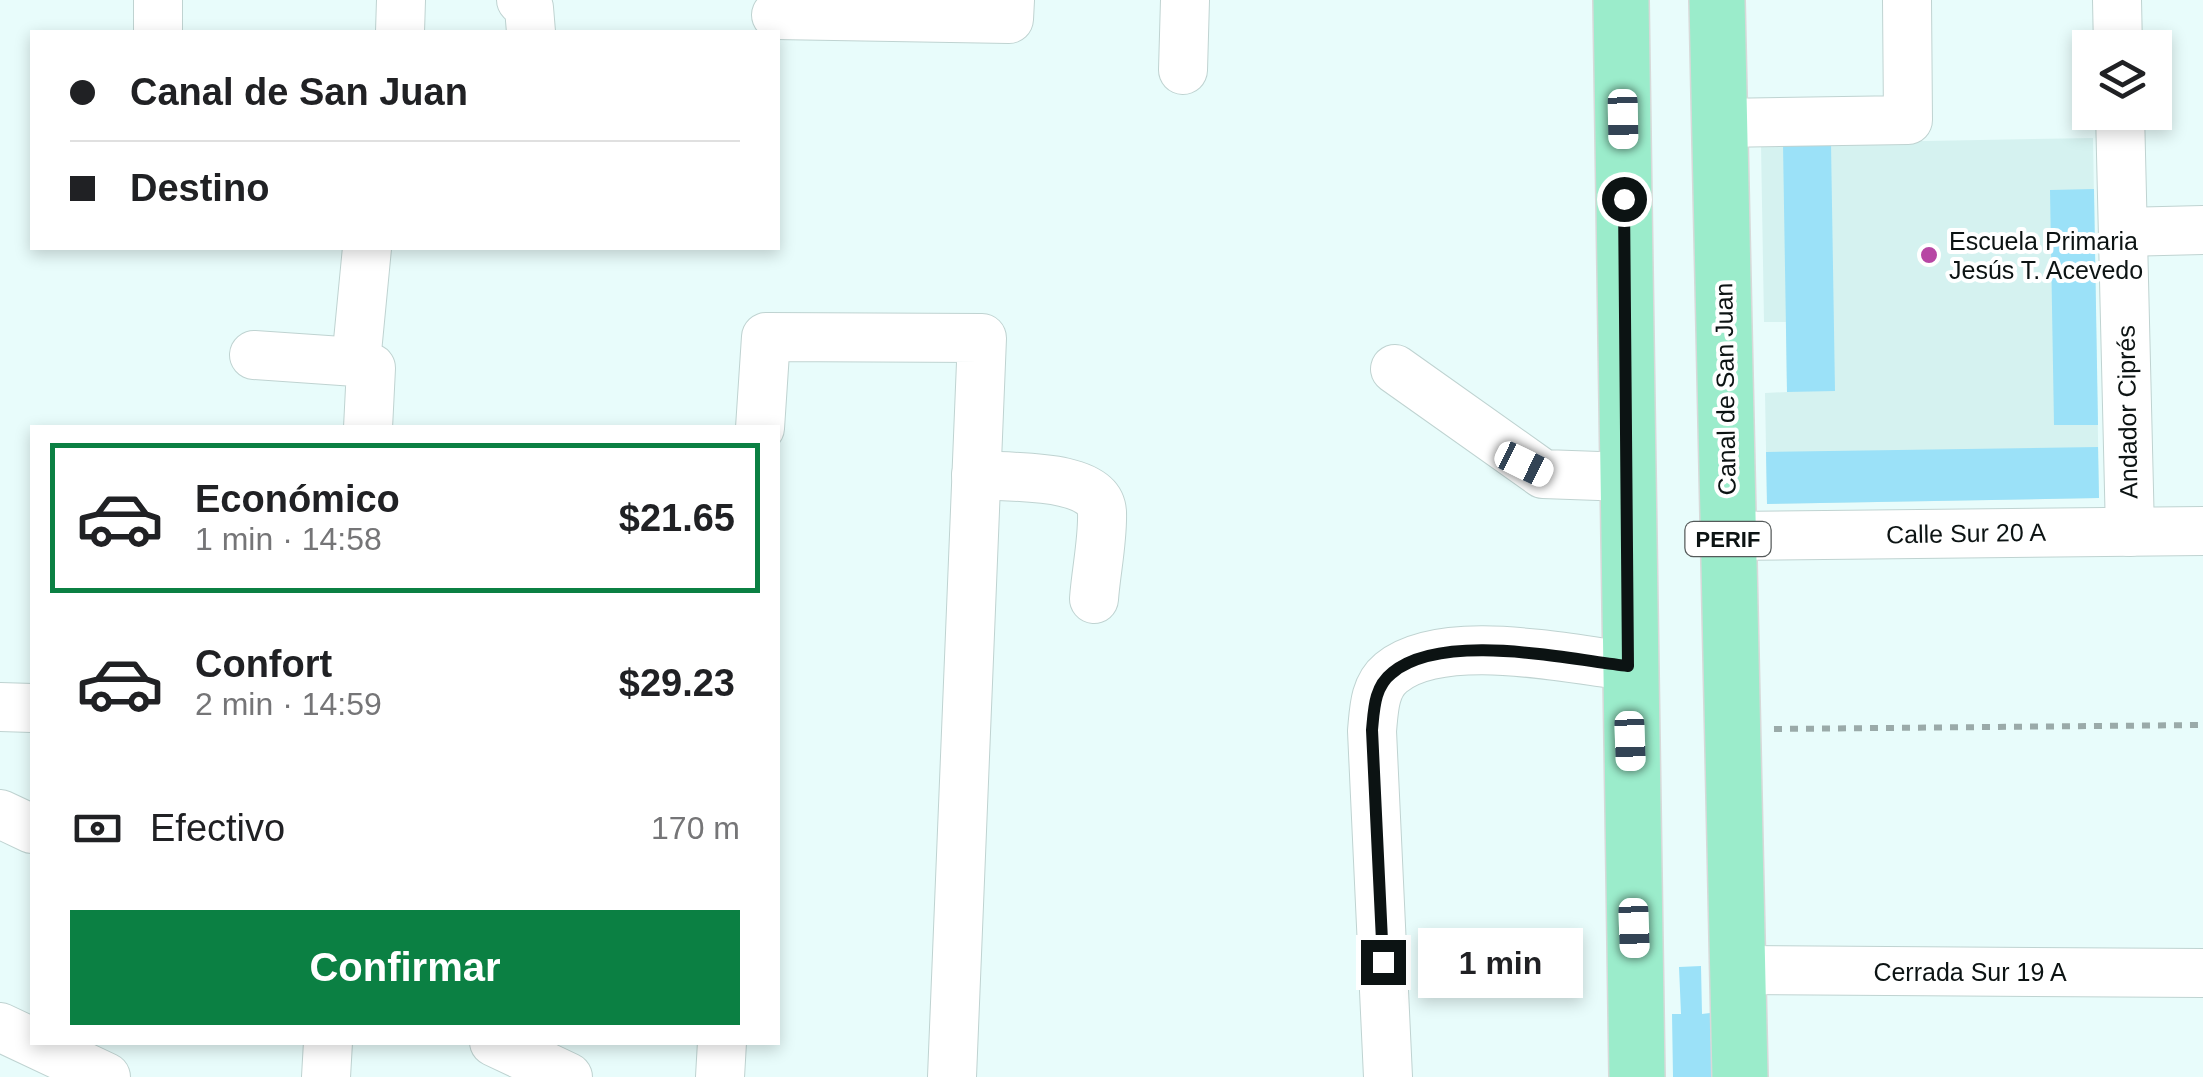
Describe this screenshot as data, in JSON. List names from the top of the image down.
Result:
{
  "streets": {
    "main road": ["Canal de San Juan", "PERIF"],
    "street": ["Andador Ciprés", "Calle Sur 20 A", "Cerrada Sur 19 A"]
  },
  "crossings": [
    ["Canal de San Juan", "Calle Sur 20 A"],
    ["Canal de San Juan", "Cerrada Sur 19 A"],
    ["Andador Ciprés", "Calle Sur 20 A"]
  ],
  "places": ["Escuela Primaria Jesús T. Acevedo"],
  "page": {
    "banner": ["Canal de San Juan", "Destino"],
    "list": [
      {
        "name": "Económico",
        "note": "1 min · 14:58",
        "value": "$21.65"
      },
      {
        "name": "Confort",
        "note": "2 min · 14:59",
        "value": "$29.23"
      }
    ],
    "pay": ["Efectivo", "170 m"],
    "buttons": "Confirmar",
    "bubble": "1 min"
  }
}
